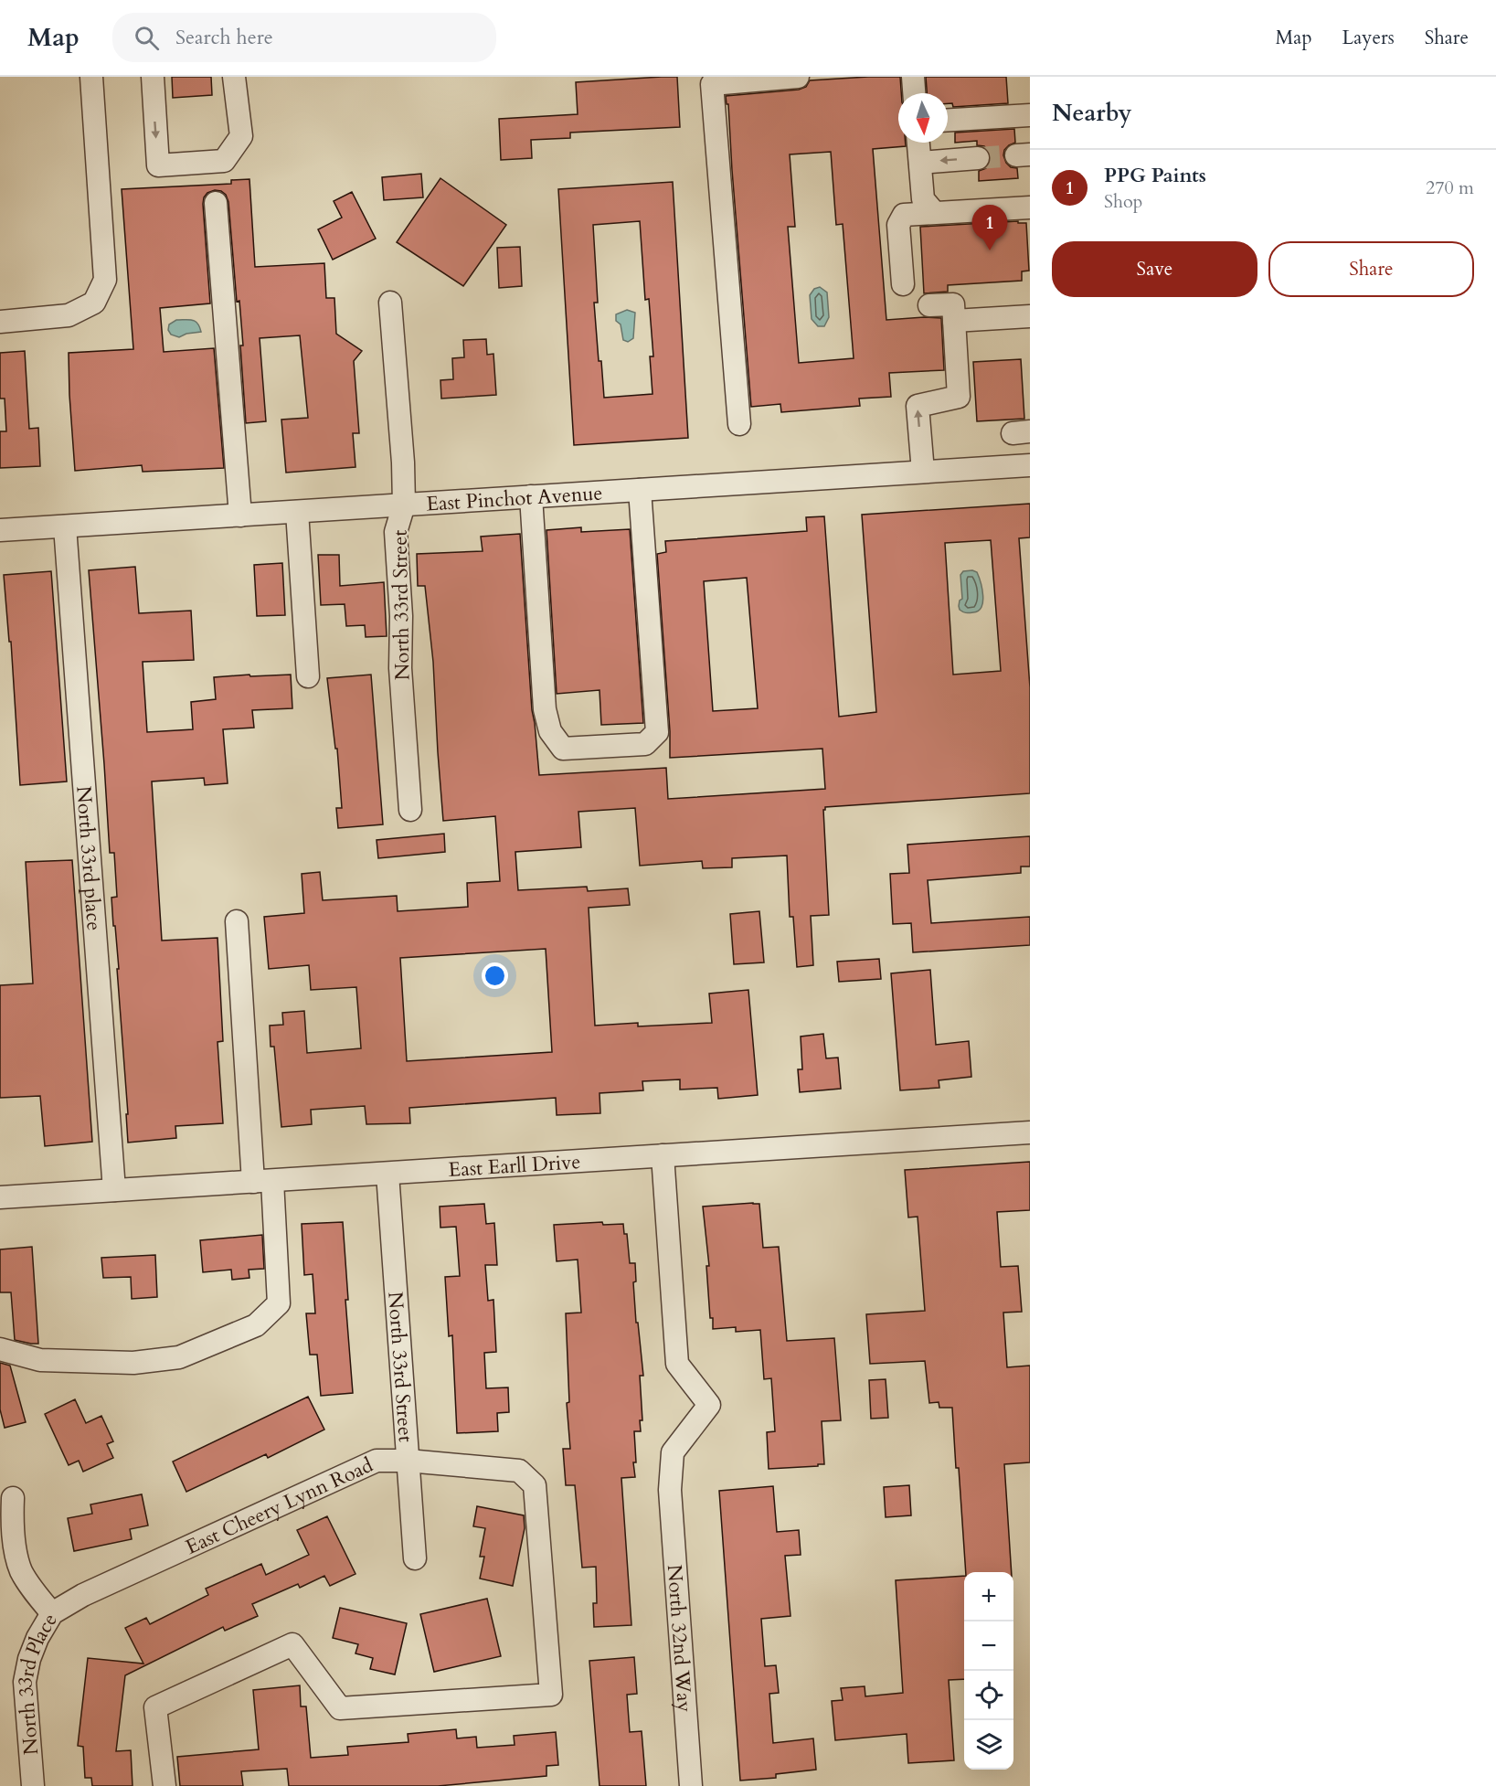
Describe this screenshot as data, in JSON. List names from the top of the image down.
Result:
{
  "streets": {
    "street": [
      "East Pinchot Avenue",
      "North 33rd Street",
      "North 33rd place",
      "East Earll Drive",
      "East Cheery Lynn Road",
      "North 32nd Way",
      "North 33rd Place"
    ]
  },
  "crossings": [
    ["East Pinchot Avenue", "North 33rd Street"],
    ["East Pinchot Avenue", "North 33rd place"],
    ["North 33rd Street", "East Earll Drive"],
    ["North 33rd Street", "East Cheery Lynn Road"],
    ["North 33rd place", "East Earll Drive"],
    ["East Earll Drive", "North 32nd Way"],
    ["East Cheery Lynn Road", "North 33rd Place"]
  ],
  "north": "bottom",
  "page": {
    "header": "Map",
    "search": "Search here",
    "nav": ["Map", "Layers", "Share"],
    "heading": "Nearby",
    "list": [
      {
        "mark": "1",
        "name": "PPG Paints",
        "note": "Shop",
        "value": "270 m"
      }
    ],
    "pins": "1",
    "buttons": ["Save", "Share"],
    "map_buttons": ["+", "−"]
  }
}
